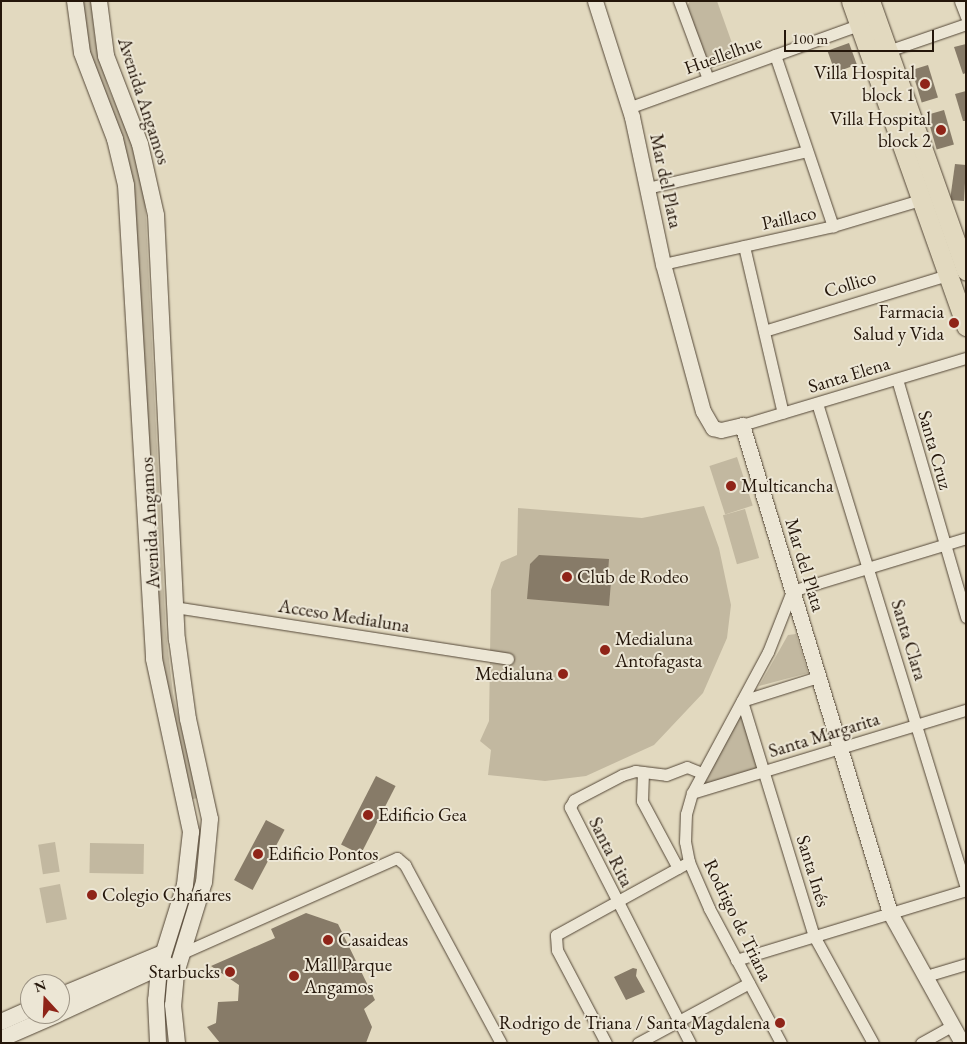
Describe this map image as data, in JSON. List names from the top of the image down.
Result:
{
  "streets": {
    "main road": ["Avenida Angamos"],
    "street": [
      "Huellelhue",
      "Mar del Plata",
      "Paillaco",
      "Collico",
      "Santa Elena",
      "Santa Cruz",
      "Acceso Medialuna",
      "Santa Clara",
      "Santa Margarita",
      "Santa Rita",
      "Santa Inés",
      "Rodrigo de Triana"
    ]
  },
  "crossings": [
    ["Huellelhue", "Mar del Plata"],
    ["Avenida Angamos", "Acceso Medialuna"],
    ["Mar del Plata", "Paillaco"],
    ["Mar del Plata", "Santa Elena"],
    ["Mar del Plata", "Santa Margarita"],
    ["Mar del Plata", "Rodrigo de Triana"],
    ["Santa Elena", "Santa Cruz"],
    ["Santa Elena", "Santa Clara"],
    ["Santa Clara", "Santa Margarita"],
    ["Santa Margarita", "Santa Inés"],
    ["Santa Margarita", "Rodrigo de Triana"],
    ["Santa Rita", "Rodrigo de Triana"],
    ["Santa Inés", "Rodrigo de Triana"]
  ],
  "places": [
    "Villa Hospital block 1",
    "Villa Hospital block 2",
    "Farmacia Salud y Vida",
    "Multicancha",
    "Club de Rodeo",
    "Medialuna Antofagasta",
    "Medialuna",
    "Edificio Gea",
    "Edificio Pontos",
    "Colegio Chañares",
    "Casaideas",
    "Starbucks",
    "Mall Parque Angamos",
    "Rodrigo de Triana / Santa Magdalena"
  ],
  "scale_bar": "100 m",
  "north": "top"
}
